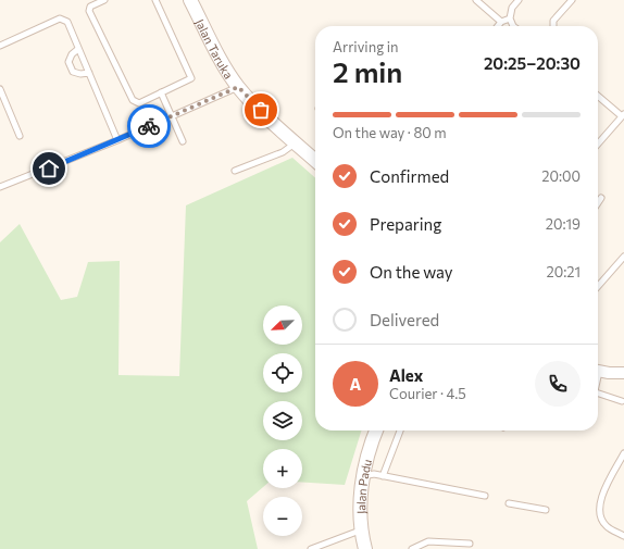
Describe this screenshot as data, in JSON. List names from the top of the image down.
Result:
{
  "streets": {
    "street": ["Jalan Taruka", "Jalan Padu"]
  },
  "north": "bottom left",
  "page": {
    "heading": ["2 min", "Arriving in", "20:25–20:30"],
    "panel": ["Alex", "Courier · 4.5"],
    "bar": "On the way · 80 m",
    "list": [
      ["Confirmed", "20:00"],
      ["Preparing", "20:19"],
      ["On the way", "20:21"],
      "Delivered"
    ],
    "map_buttons": ["+", "−"],
    "round": "A"
  }
}
